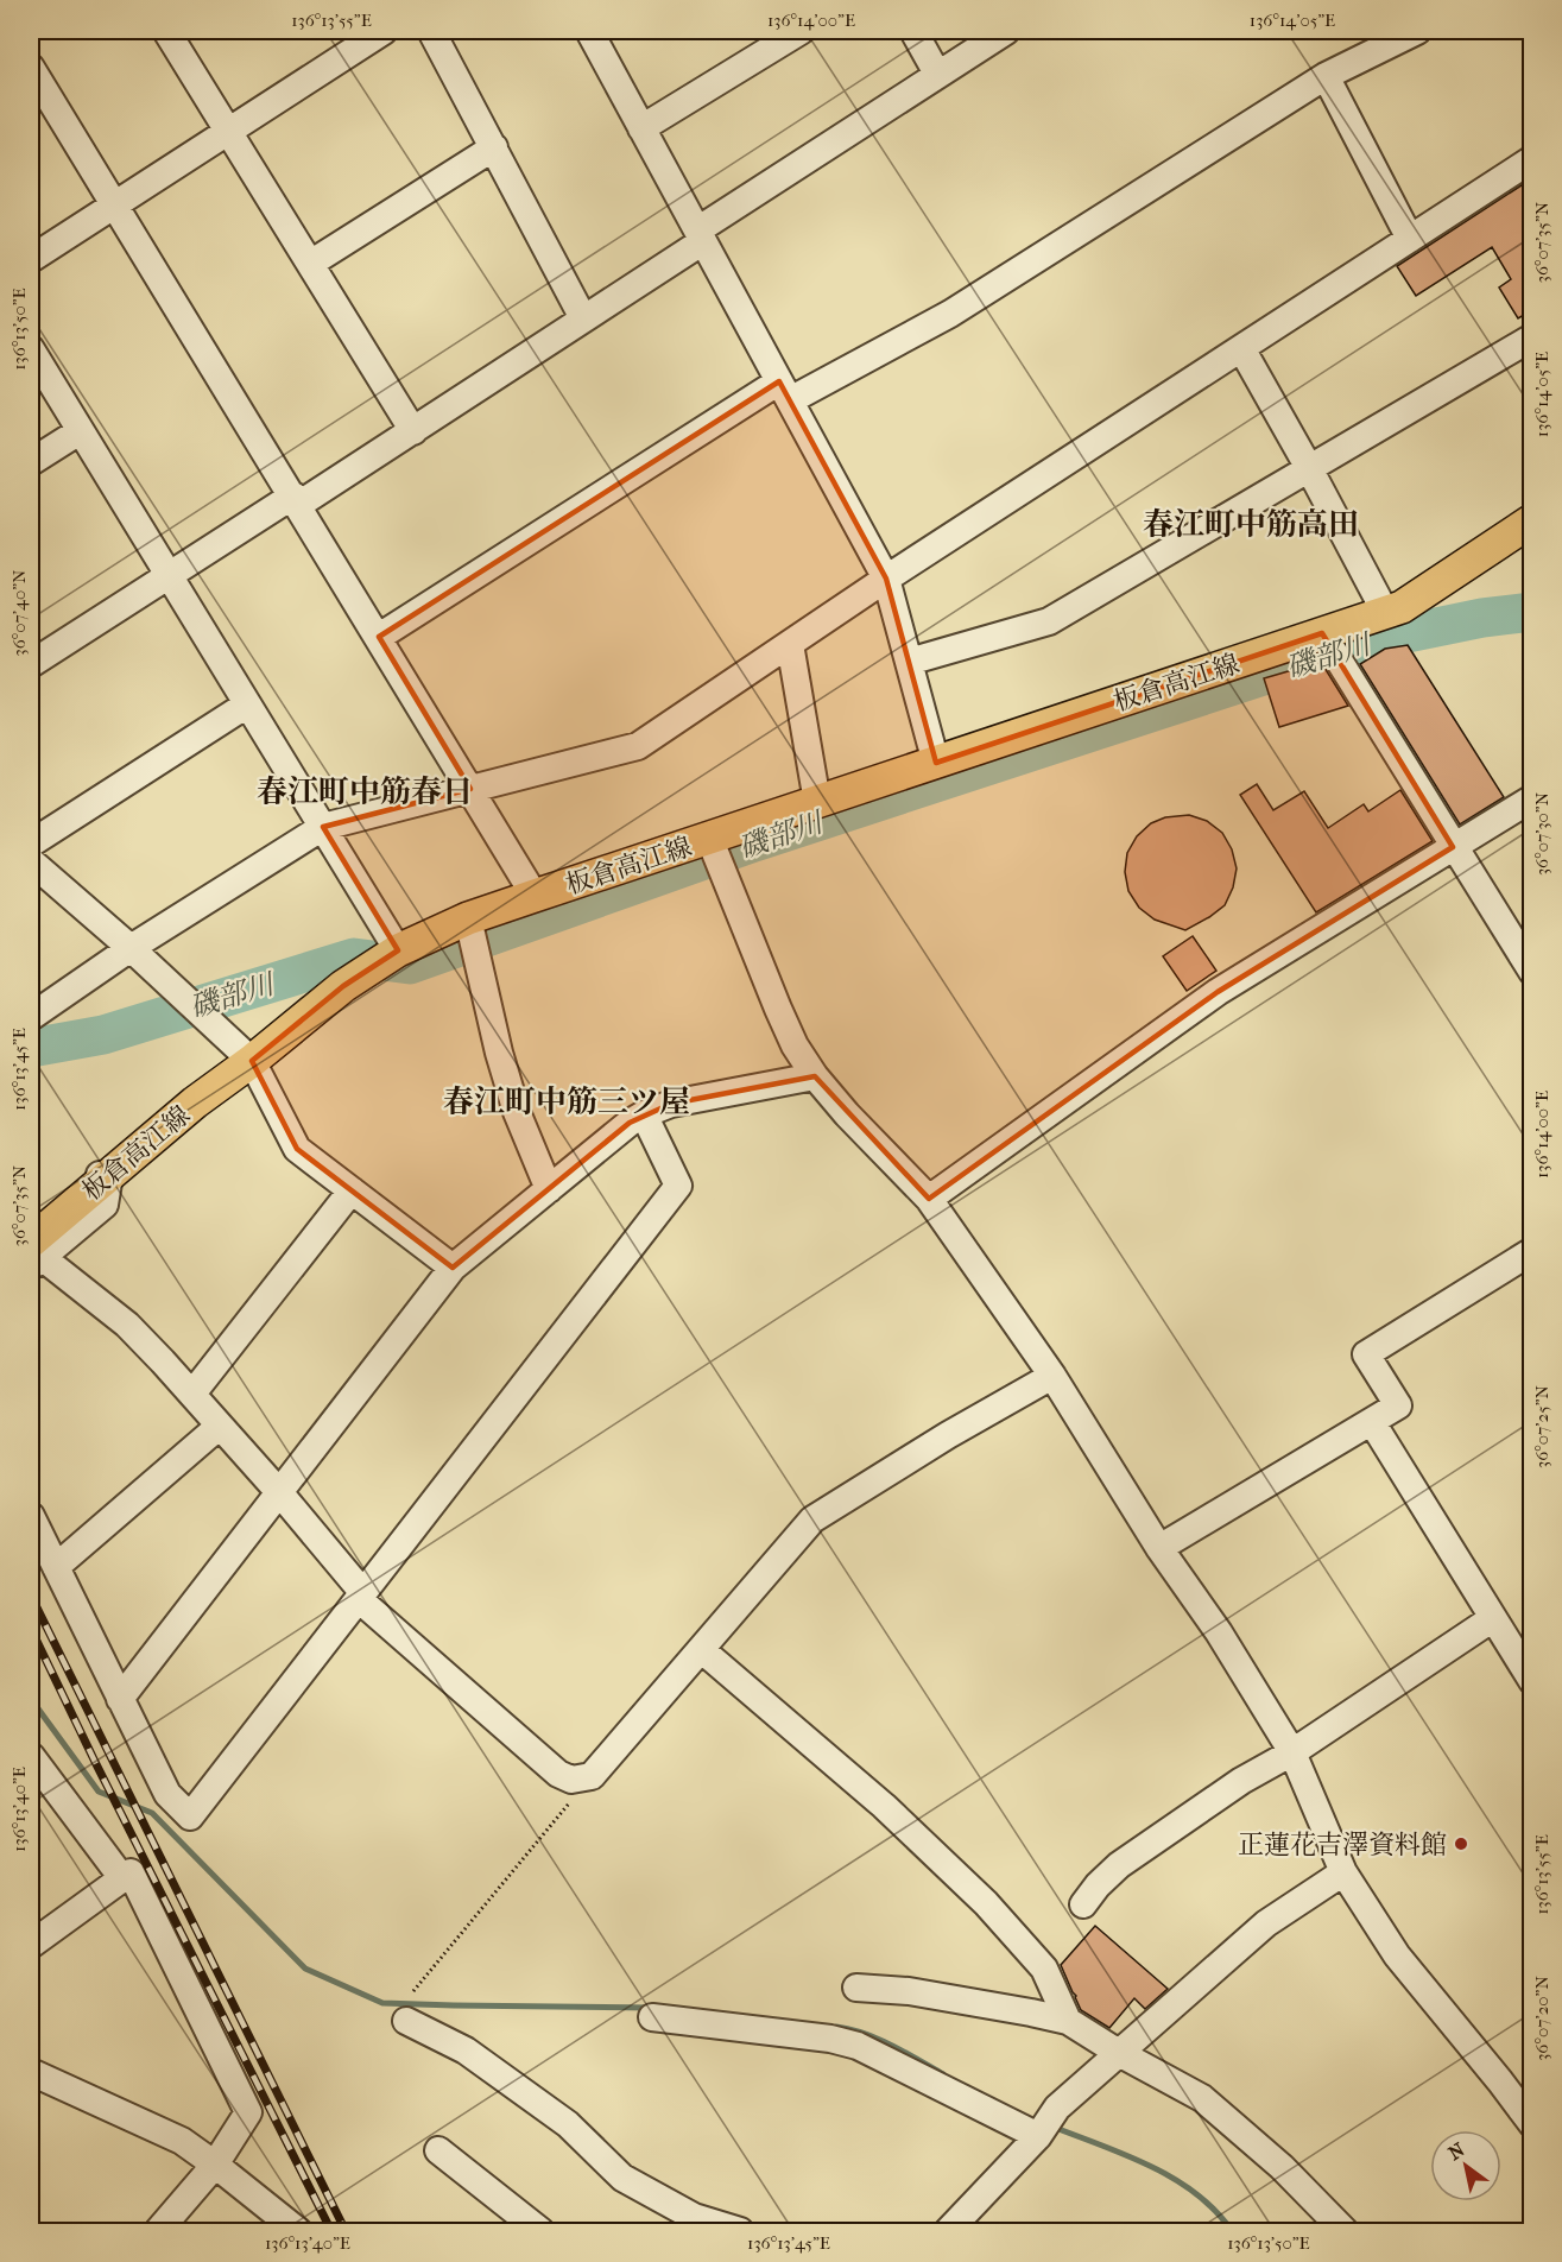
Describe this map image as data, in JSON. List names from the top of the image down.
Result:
{
  "streets": {
    "main road": ["板倉高江線"]
  },
  "districts": ["春江町中筋高田", "春江町中筋春日", "春江町中筋三ツ屋"],
  "water": ["磯部川"],
  "places": ["正蓮花吉澤資料館"],
  "north": "top left",
  "coordinates": [
    "136°13'55\"E",
    "136°14'00\"E",
    "136°14'05\"E",
    "36°07'35\"N",
    "136°13'50\"E",
    "36°07'40\"N",
    "36°07'30\"N",
    "136°13'45\"E",
    "36°07'25\"N",
    "136°13'40\"E",
    "36°07'20\"N"
  ]
}
